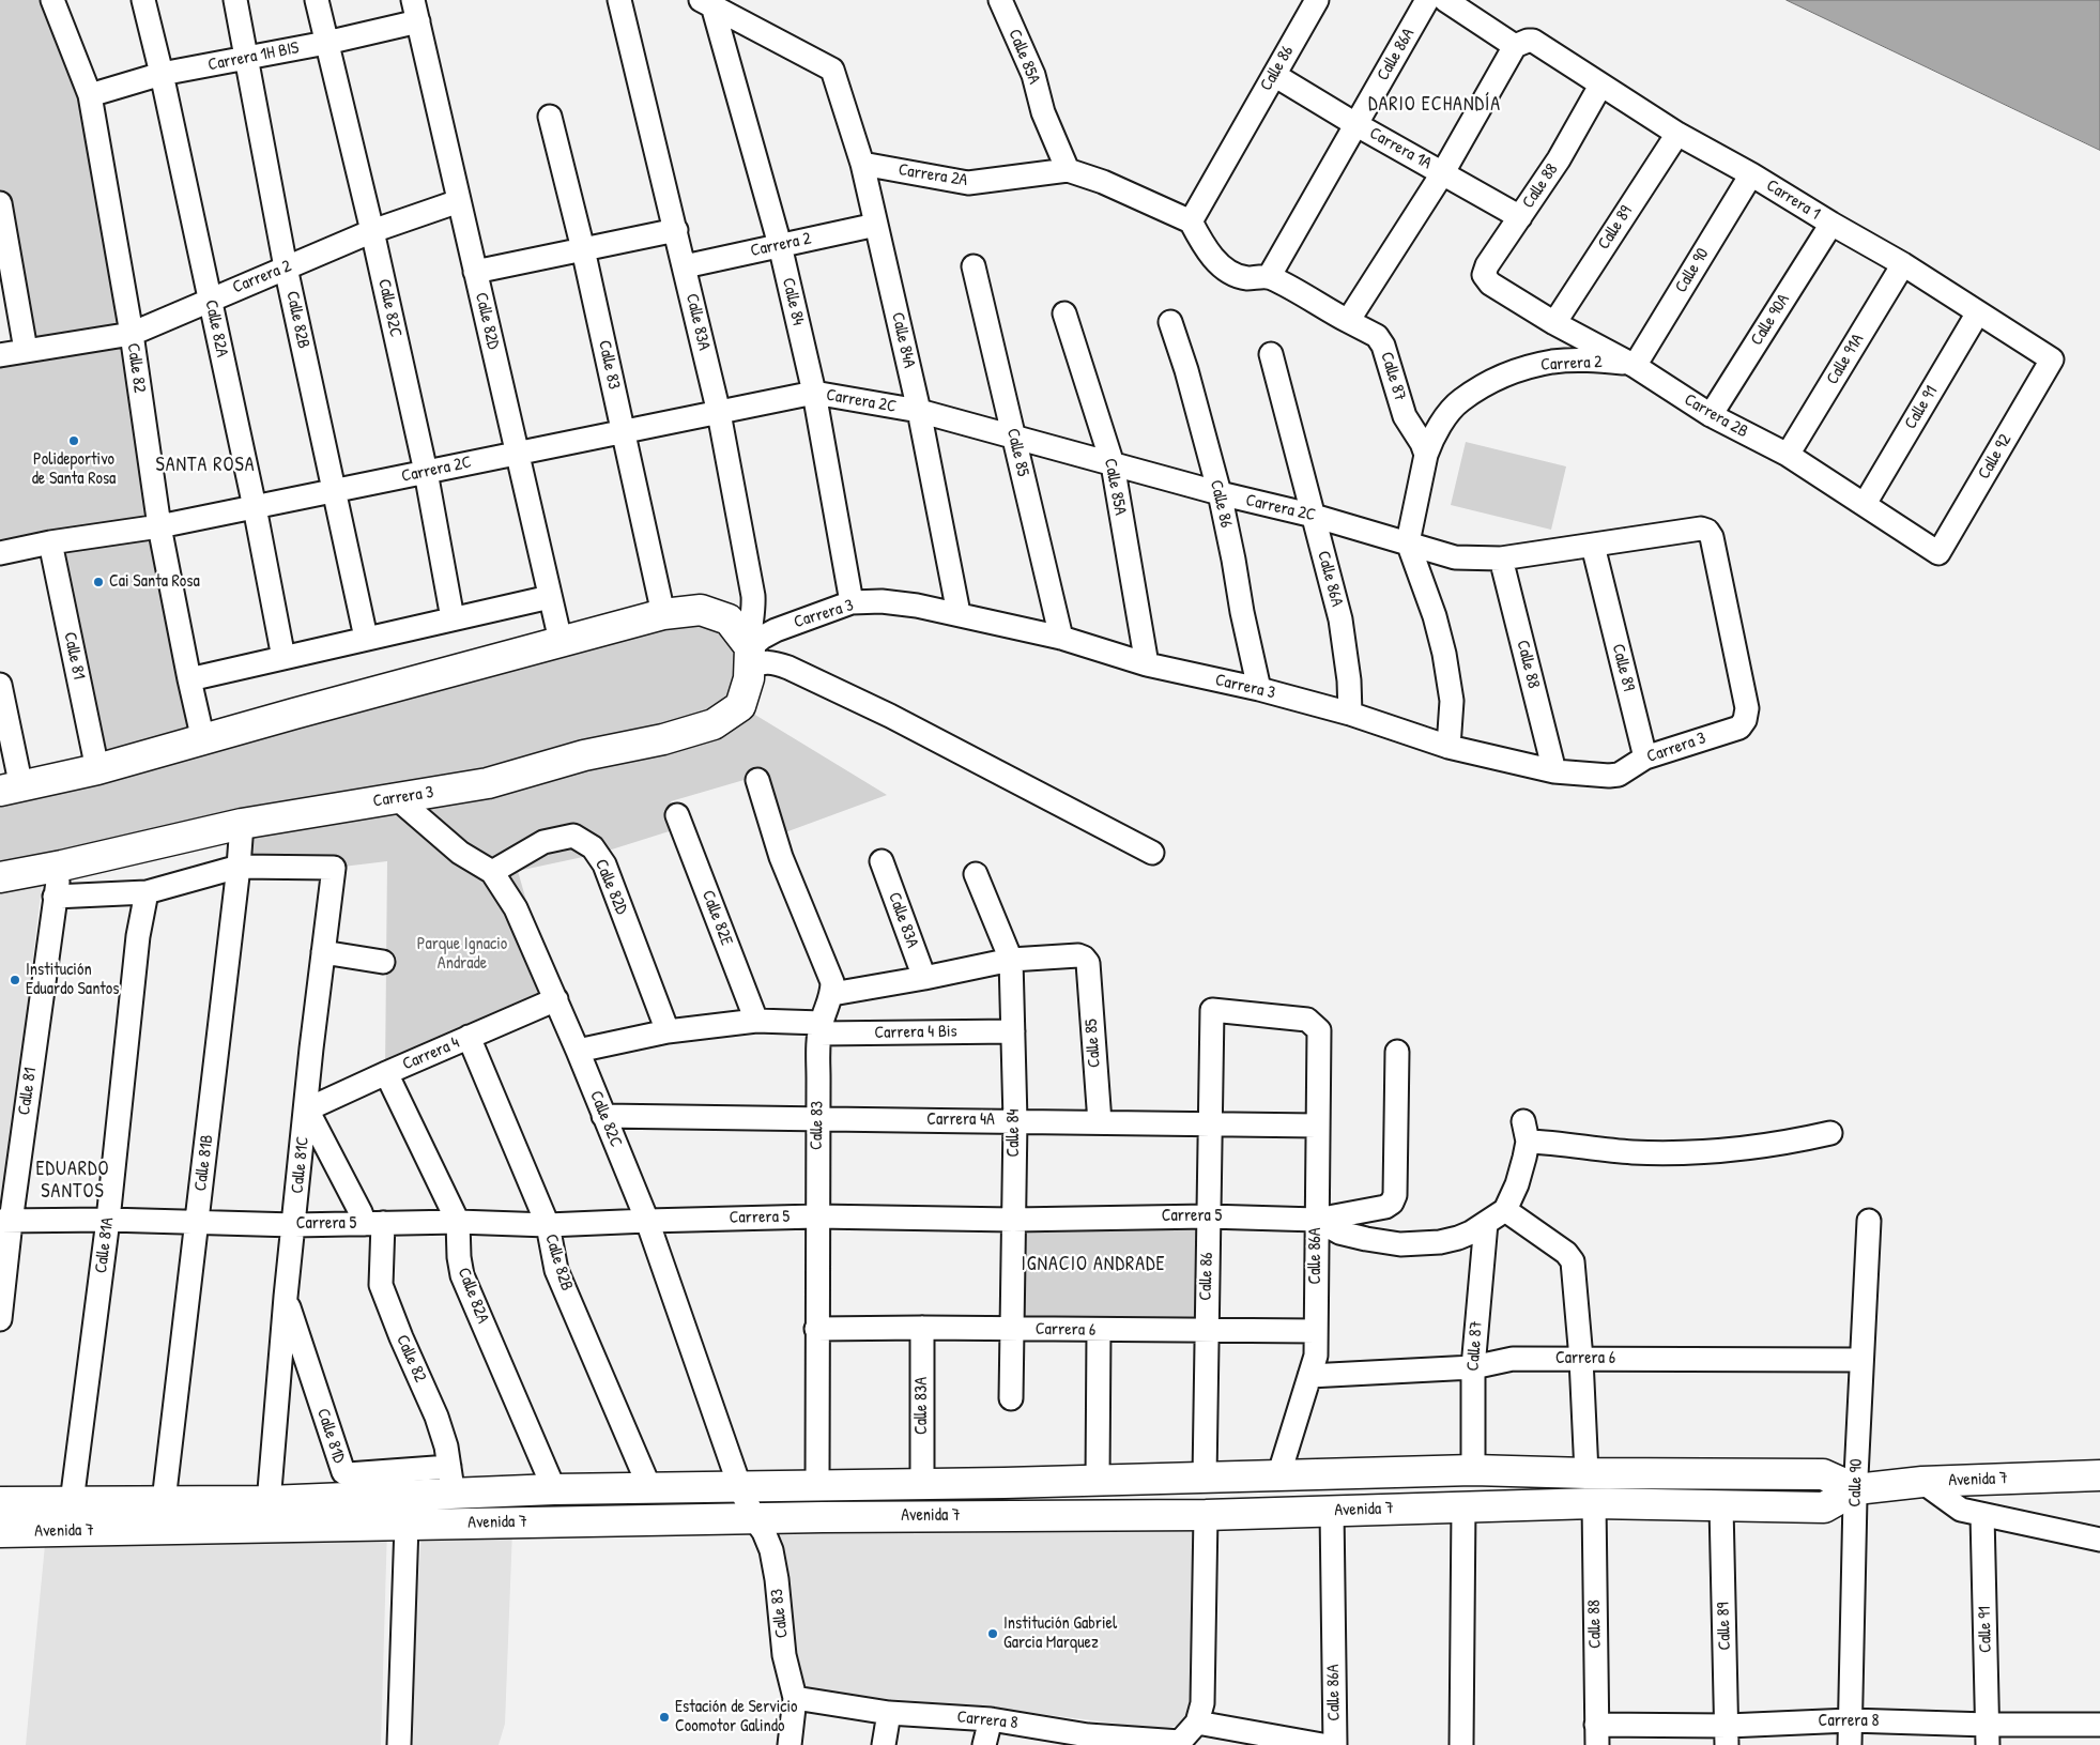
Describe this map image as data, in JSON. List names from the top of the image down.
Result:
{
  "streets": {
    "main road": ["Carrera 3", "Avenida 7"],
    "street": [
      "Calle 86A",
      "Carrera 1H BIS",
      "Calle 85A",
      "Calle 86",
      "Carrera 1A",
      "Carrera 2A",
      "Calle 88",
      "Carrera 1",
      "Calle 89",
      "Carrera 2",
      "Calle 90",
      "Calle 84",
      "Calle 82C",
      "Calle 82B",
      "Calle 90A",
      "Calle 82D",
      "Calle 83A",
      "Calle 82A",
      "Calle 84A",
      "Calle 91A",
      "Calle 83",
      "Calle 82",
      "Calle 87",
      "Carrera 2C",
      "Calle 91",
      "Carrera 2B",
      "Calle 85",
      "Calle 92",
      "Calle 81",
      "Calle 82E",
      "Carrera 4 Bis",
      "Carrera 4",
      "Carrera 4A",
      "Calle 81B",
      "Calle 81C",
      "Carrera 5",
      "Calle 81A",
      "Carrera 6",
      "Calle 81D",
      "Carrera 8"
    ]
  },
  "crossings": [
    ["Calle 86A", "Calle 86"],
    ["Calle 86A", "Carrera 1A"],
    ["Calle 86A", "Carrera 2C"],
    ["Calle 86A", "Carrera 3"],
    ["Calle 86A", "Carrera 4A"],
    ["Calle 86A", "Carrera 5"],
    ["Calle 86A", "Carrera 6"],
    ["Calle 86A", "Avenida 7"],
    ["Carrera 1H BIS", "Calle 82C"],
    ["Carrera 1H BIS", "Calle 82B"],
    ["Carrera 1H BIS", "Calle 82D"],
    ["Carrera 1H BIS", "Calle 82A"],
    ["Carrera 1H BIS", "Calle 82"],
    ["Calle 85A", "Carrera 2A"],
    ["Calle 85A", "Carrera 2C"],
    ["Calle 85A", "Carrera 3"],
    ["Calle 86", "Carrera 1A"],
    ["Calle 86", "Carrera 2C"],
    ["Calle 86", "Carrera 3"],
    ["Calle 86", "Carrera 4A"],
    ["Calle 86", "Carrera 5"],
    ["Calle 86", "Carrera 6"],
    ["Calle 86", "Avenida 7"],
    ["Carrera 1A", "Calle 88"],
    ["Carrera 2A", "Calle 84A"],
    ["Calle 88", "Carrera 1"],
    ["Calle 88", "Carrera 2C"],
    ["Calle 88", "Carrera 2B"],
    ["Calle 88", "Carrera 3"],
    ["Calle 88", "Avenida 7"],
    ["Calle 88", "Carrera 8"],
    ["Carrera 1", "Calle 89"],
    ["Carrera 1", "Calle 90"],
    ["Carrera 1", "Calle 90A"],
    ["Carrera 1", "Calle 91A"],
    ["Carrera 1", "Calle 91"],
    ["Carrera 1", "Calle 92"],
    ["Calle 89", "Carrera 2C"],
    ["Calle 89", "Carrera 2B"],
    ["Calle 89", "Carrera 3"],
    ["Calle 89", "Avenida 7"],
    ["Calle 89", "Carrera 8"],
    ["Carrera 2", "Calle 90"],
    ["Carrera 2", "Calle 84"],
    ["Carrera 2", "Calle 82C"],
    ["Carrera 2", "Calle 82B"],
    ["Carrera 2", "Calle 82D"],
    ["Carrera 2", "Calle 83A"],
    ["Carrera 2", "Calle 82A"],
    ["Carrera 2", "Calle 84A"],
    ["Carrera 2", "Calle 82"],
    ["Carrera 2", "Calle 87"],
    ["Carrera 2", "Carrera 2B"],
    ["Calle 90", "Carrera 2B"],
    ["Calle 90", "Carrera 6"],
    ["Calle 90", "Avenida 7"],
    ["Calle 90", "Carrera 8"],
    ["Calle 84", "Calle 84A"],
    ["Calle 84", "Carrera 2C"],
    ["Calle 84", "Calle 85"],
    ["Calle 84", "Carrera 3"],
    ["Calle 84", "Carrera 4 Bis"],
    ["Calle 84", "Carrera 4A"],
    ["Calle 84", "Carrera 5"],
    ["Calle 84", "Carrera 6"],
    ["Calle 82C", "Calle 82D"],
    ["Calle 82C", "Calle 83"],
    ["Calle 82C", "Carrera 2C"],
    ["Calle 82C", "Carrera 3"],
    ["Calle 82C", "Carrera 4"],
    ["Calle 82C", "Carrera 4A"],
    ["Calle 82C", "Carrera 5"],
    ["Calle 82C", "Avenida 7"],
    ["Calle 82B", "Carrera 2C"],
    ["Calle 82B", "Carrera 4"],
    ["Calle 82B", "Carrera 5"],
    ["Calle 82B", "Avenida 7"],
    ["Calle 90A", "Carrera 2B"],
    ["Calle 82D", "Carrera 2C"],
    ["Calle 83A", "Carrera 2C"],
    ["Calle 83A", "Carrera 3"],
    ["Calle 83A", "Carrera 6"],
    ["Calle 83A", "Avenida 7"],
    ["Calle 82A", "Carrera 2C"],
    ["Calle 82A", "Carrera 4"],
    ["Calle 82A", "Carrera 5"],
    ["Calle 82A", "Avenida 7"],
    ["Calle 84A", "Carrera 2C"],
    ["Calle 84A", "Carrera 3"],
    ["Calle 91A", "Carrera 2B"],
    ["Calle 83", "Carrera 2C"],
    ["Calle 83", "Carrera 4 Bis"],
    ["Calle 83", "Carrera 4A"],
    ["Calle 83", "Carrera 5"],
    ["Calle 83", "Carrera 6"],
    ["Calle 83", "Avenida 7"],
    ["Calle 83", "Carrera 8"],
    ["Calle 82", "Carrera 2C"],
    ["Calle 82", "Carrera 4"],
    ["Calle 82", "Calle 81C"],
    ["Calle 82", "Carrera 5"],
    ["Calle 82", "Calle 81D"],
    ["Calle 82", "Avenida 7"],
    ["Calle 87", "Carrera 5"],
    ["Calle 87", "Carrera 6"],
    ["Calle 87", "Avenida 7"],
    ["Carrera 2C", "Calle 85"],
    ["Carrera 2C", "Carrera 3"],
    ["Carrera 2C", "Calle 81"],
    ["Calle 91", "Carrera 2B"],
    ["Calle 91", "Carrera 8"],
    ["Carrera 2B", "Calle 92"],
    ["Calle 85", "Carrera 3"],
    ["Calle 85", "Carrera 4A"],
    ["Carrera 3", "Calle 81"],
    ["Carrera 3", "Calle 81B"],
    ["Calle 81", "Carrera 5"],
    ["Carrera 4", "Calle 81C"],
    ["Calle 81B", "Calle 81C"],
    ["Calle 81B", "Carrera 5"],
    ["Calle 81B", "Avenida 7"],
    ["Calle 81C", "Carrera 5"],
    ["Calle 81C", "Calle 81D"],
    ["Calle 81C", "Avenida 7"],
    ["Carrera 5", "Calle 81A"],
    ["Calle 81A", "Avenida 7"],
    ["Calle 81D", "Avenida 7"]
  ],
  "districts": [
    "DARIO ECHANDÍA",
    "SANTA ROSA",
    "EDUARDO SANTOS",
    "IGNACIO ANDRADE"
  ],
  "parks": ["Parque Ignacio Andrade"],
  "places": [
    "Polideportivo de Santa Rosa",
    "Cai Santa Rosa",
    "Institución Eduardo Santos",
    "Institución Gabriel Garcia Marquez",
    "Estación de Servicio Coomotor Galindo"
  ]
}
